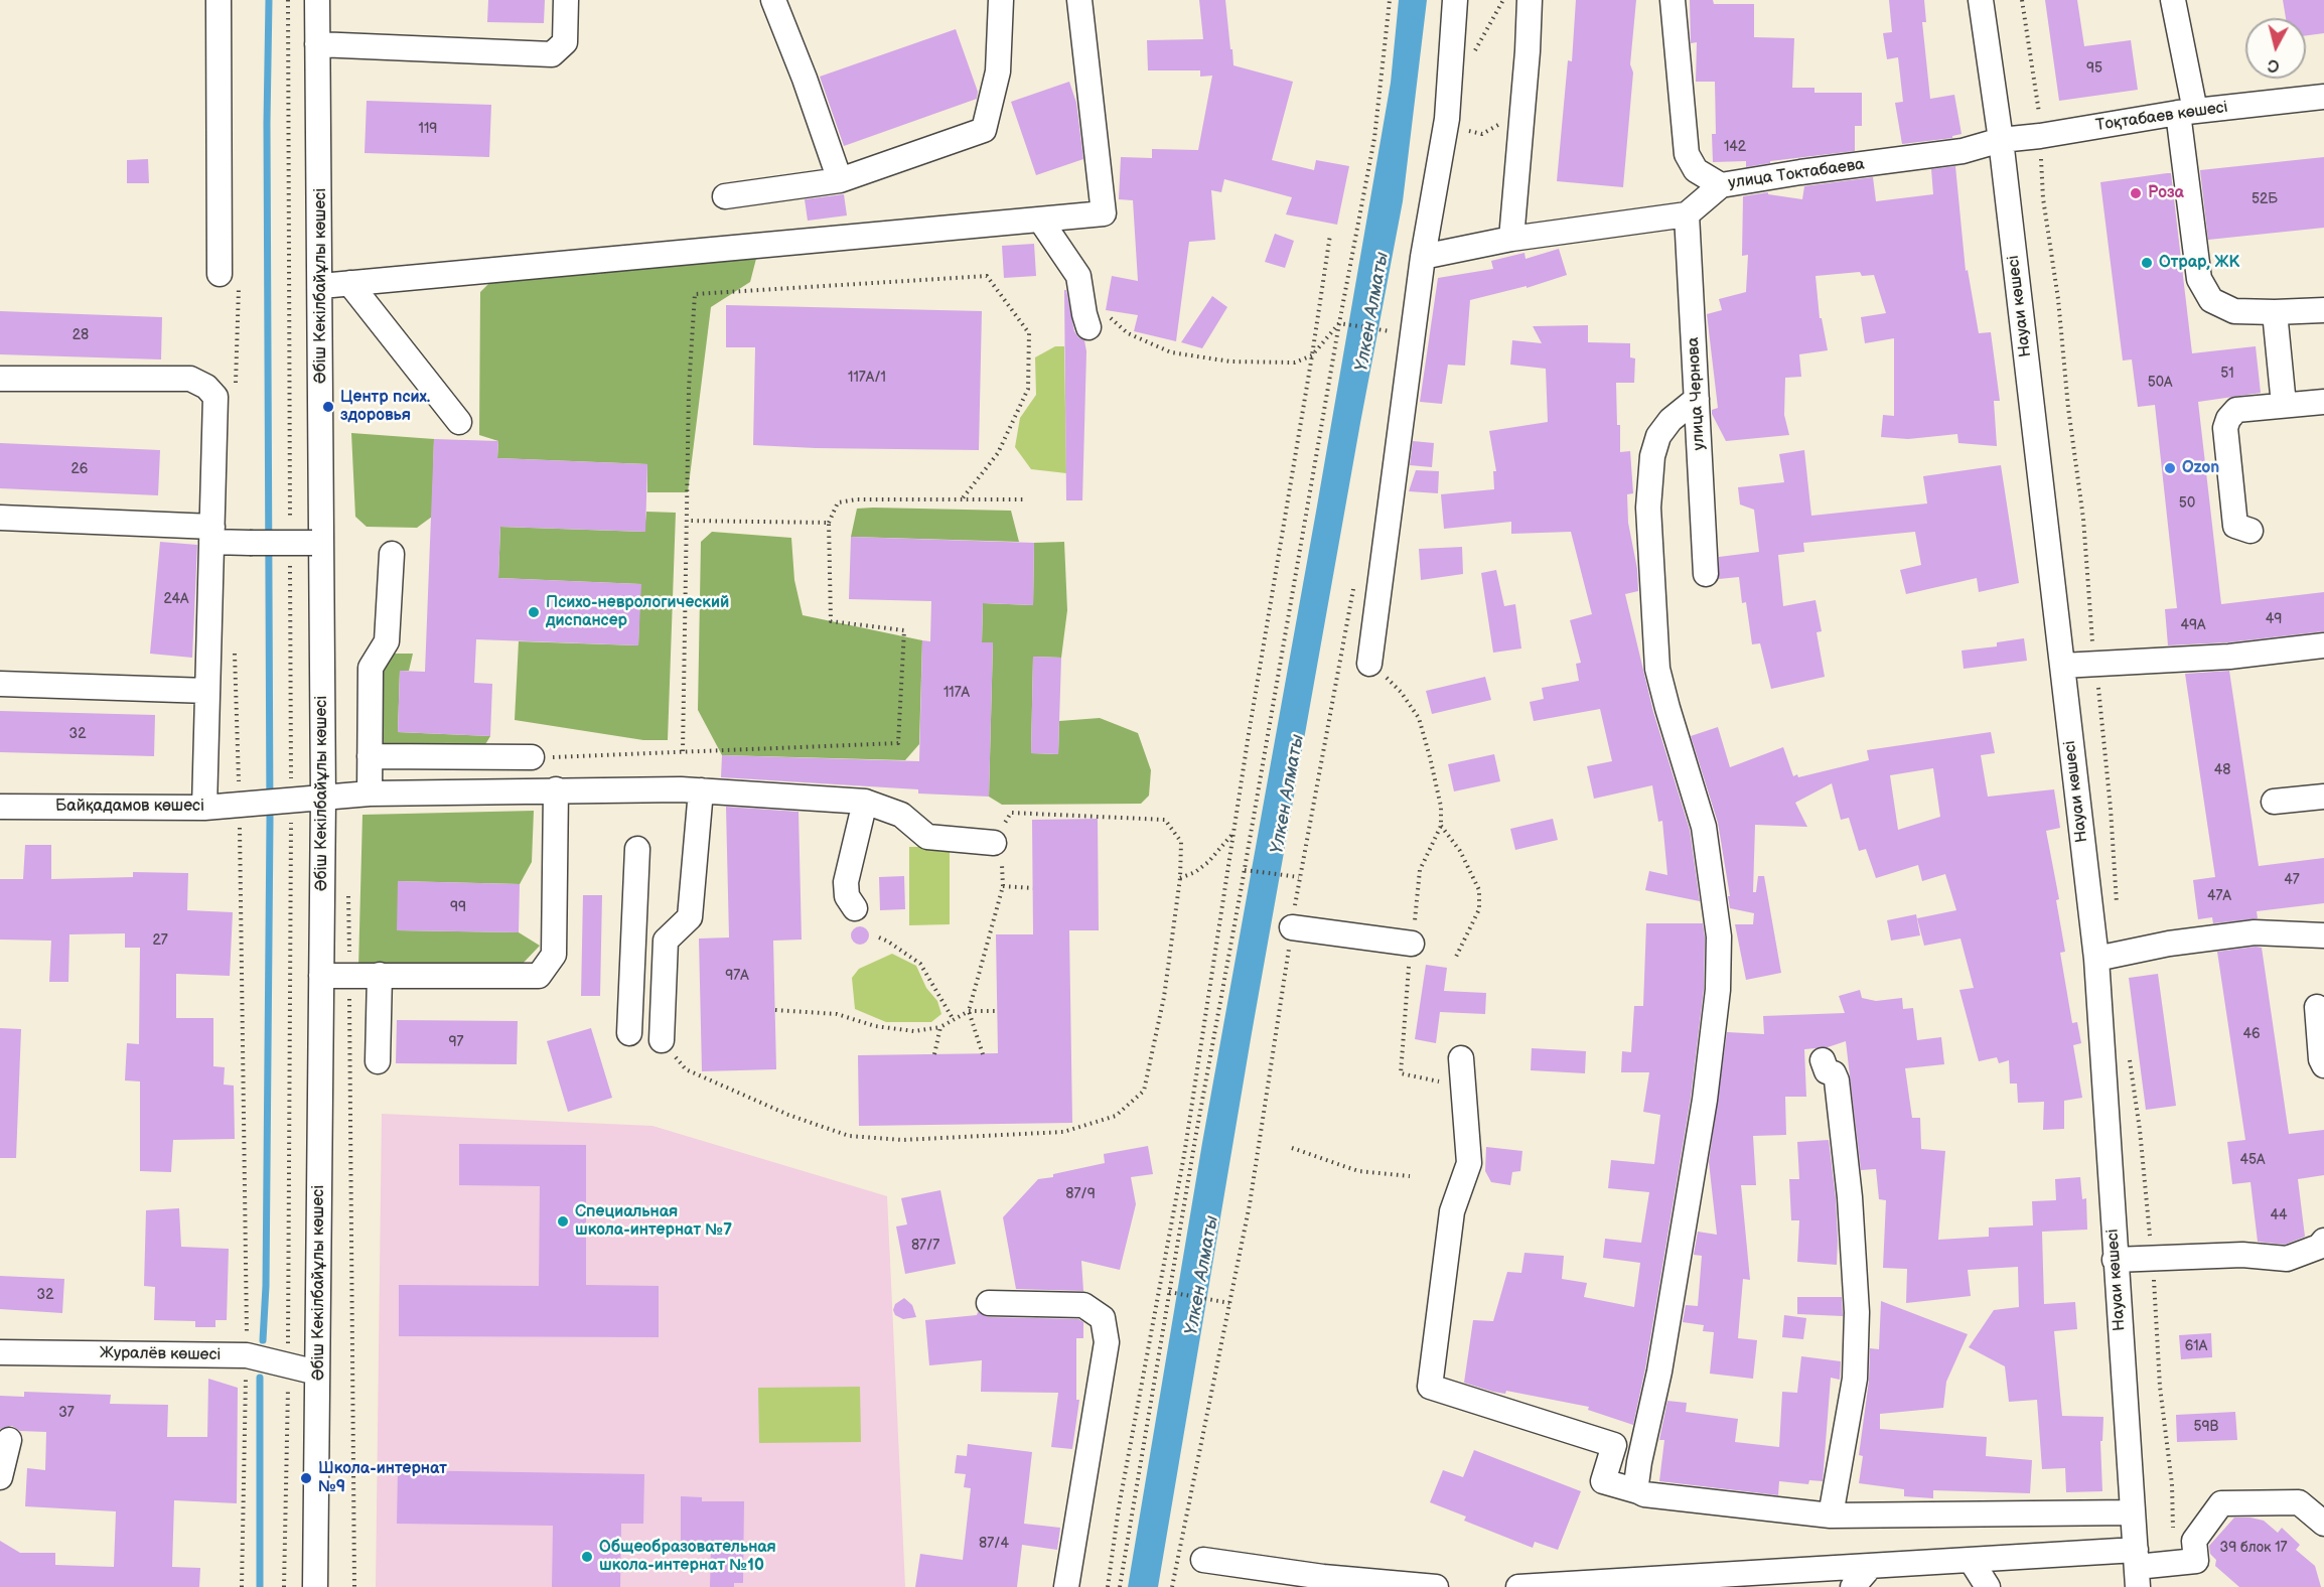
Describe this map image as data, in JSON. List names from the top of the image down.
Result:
{
  "streets": {
    "street": [
      "Тоқтабаев көшесі",
      "улица Токтабаева",
      "Әбіш Кекілбайұлы көшесі",
      "Науаи көшесі",
      "улица Чернова",
      "Байқадамов көшесі",
      "Журалёв көшесі"
    ]
  },
  "crossings": [
    ["Тоқтабаев көшесі", "улица Токтабаева"],
    ["Тоқтабаев көшесі", "Науаи көшесі"],
    ["улица Токтабаева", "Науаи көшесі"],
    ["улица Токтабаева", "улица Чернова"],
    ["Әбіш Кекілбайұлы көшесі", "Байқадамов көшесі"],
    ["Әбіш Кекілбайұлы көшесі", "Журалёв көшесі"]
  ],
  "water": ["Үлкен Алматы"],
  "places": [
    "Роза",
    "Отрар, ЖК",
    "Центр псих. здоровья",
    "Ozon",
    "Психо-неврологический диспансер",
    "Специальная школа-интернат №7",
    "Школа-интернат №9",
    "Общеобразовательная школа-интернат №10"
  ],
  "house_numbers": [
    "95",
    "119",
    "142",
    "52Б",
    "28",
    "51",
    "117А/1",
    "50А",
    "26",
    "50",
    "24А",
    "49",
    "49А",
    "117А",
    "32",
    "48",
    "47",
    "47А",
    "99",
    "27",
    "97А",
    "46",
    "97",
    "45А",
    "87/9",
    "44",
    "87/7",
    "32",
    "61А",
    "37",
    "59В",
    "87/4",
    "39 блок 17"
  ],
  "north": "bottom"
}
